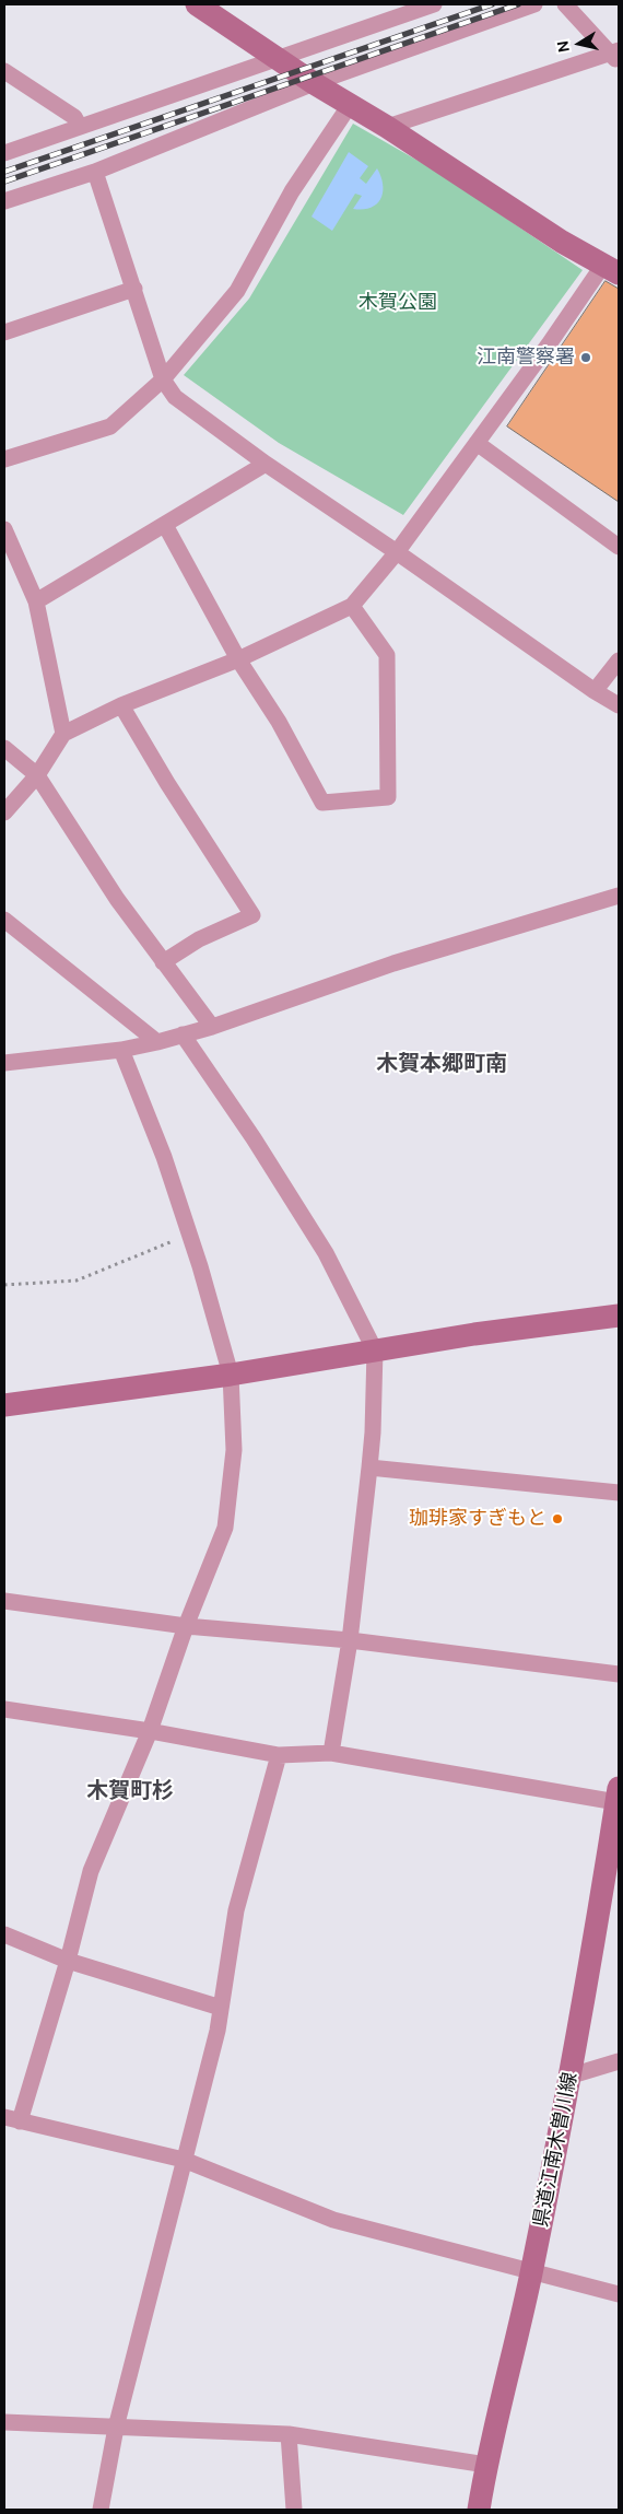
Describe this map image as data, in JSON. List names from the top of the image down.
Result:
{
  "streets": {
    "street": ["県道江南木曽川線"]
  },
  "districts": ["木賀本郷町南", "木賀町杉"],
  "parks": ["木賀公園"],
  "places": ["江南警察署", "珈琲家すぎもと"],
  "north": "left"
}
